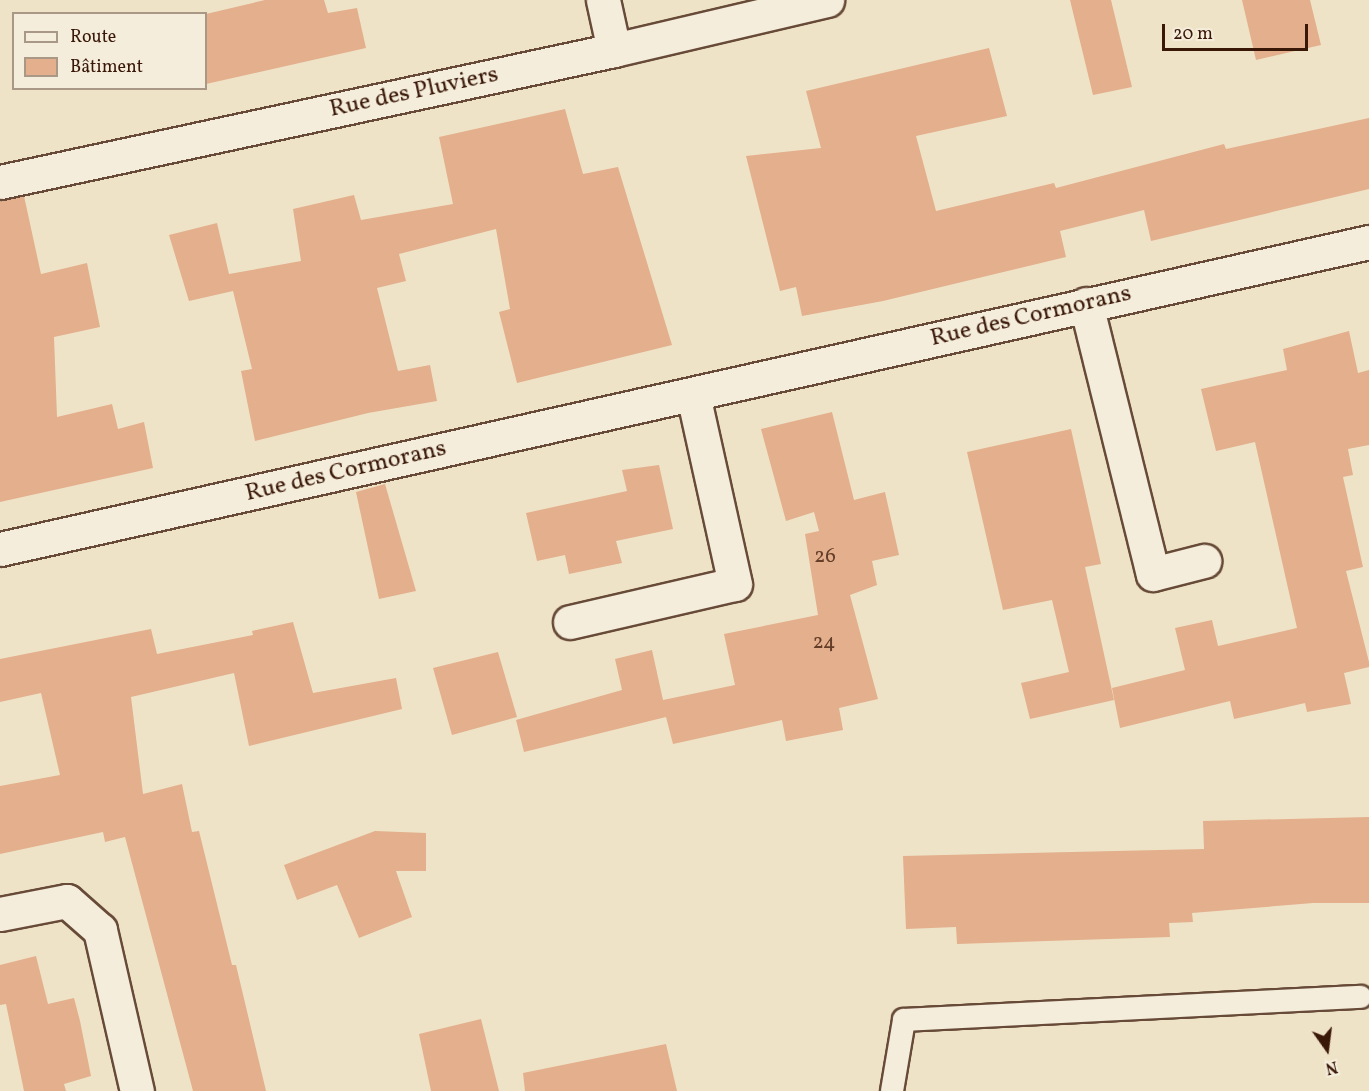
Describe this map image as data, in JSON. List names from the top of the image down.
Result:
{
  "streets": {
    "street": ["Rue des Pluviers", "Rue des Cormorans"]
  },
  "house_numbers": ["26", "24"],
  "legend": ["Route", "Bâtiment"],
  "scale_bar": "20 m",
  "north": "bottom"
}
